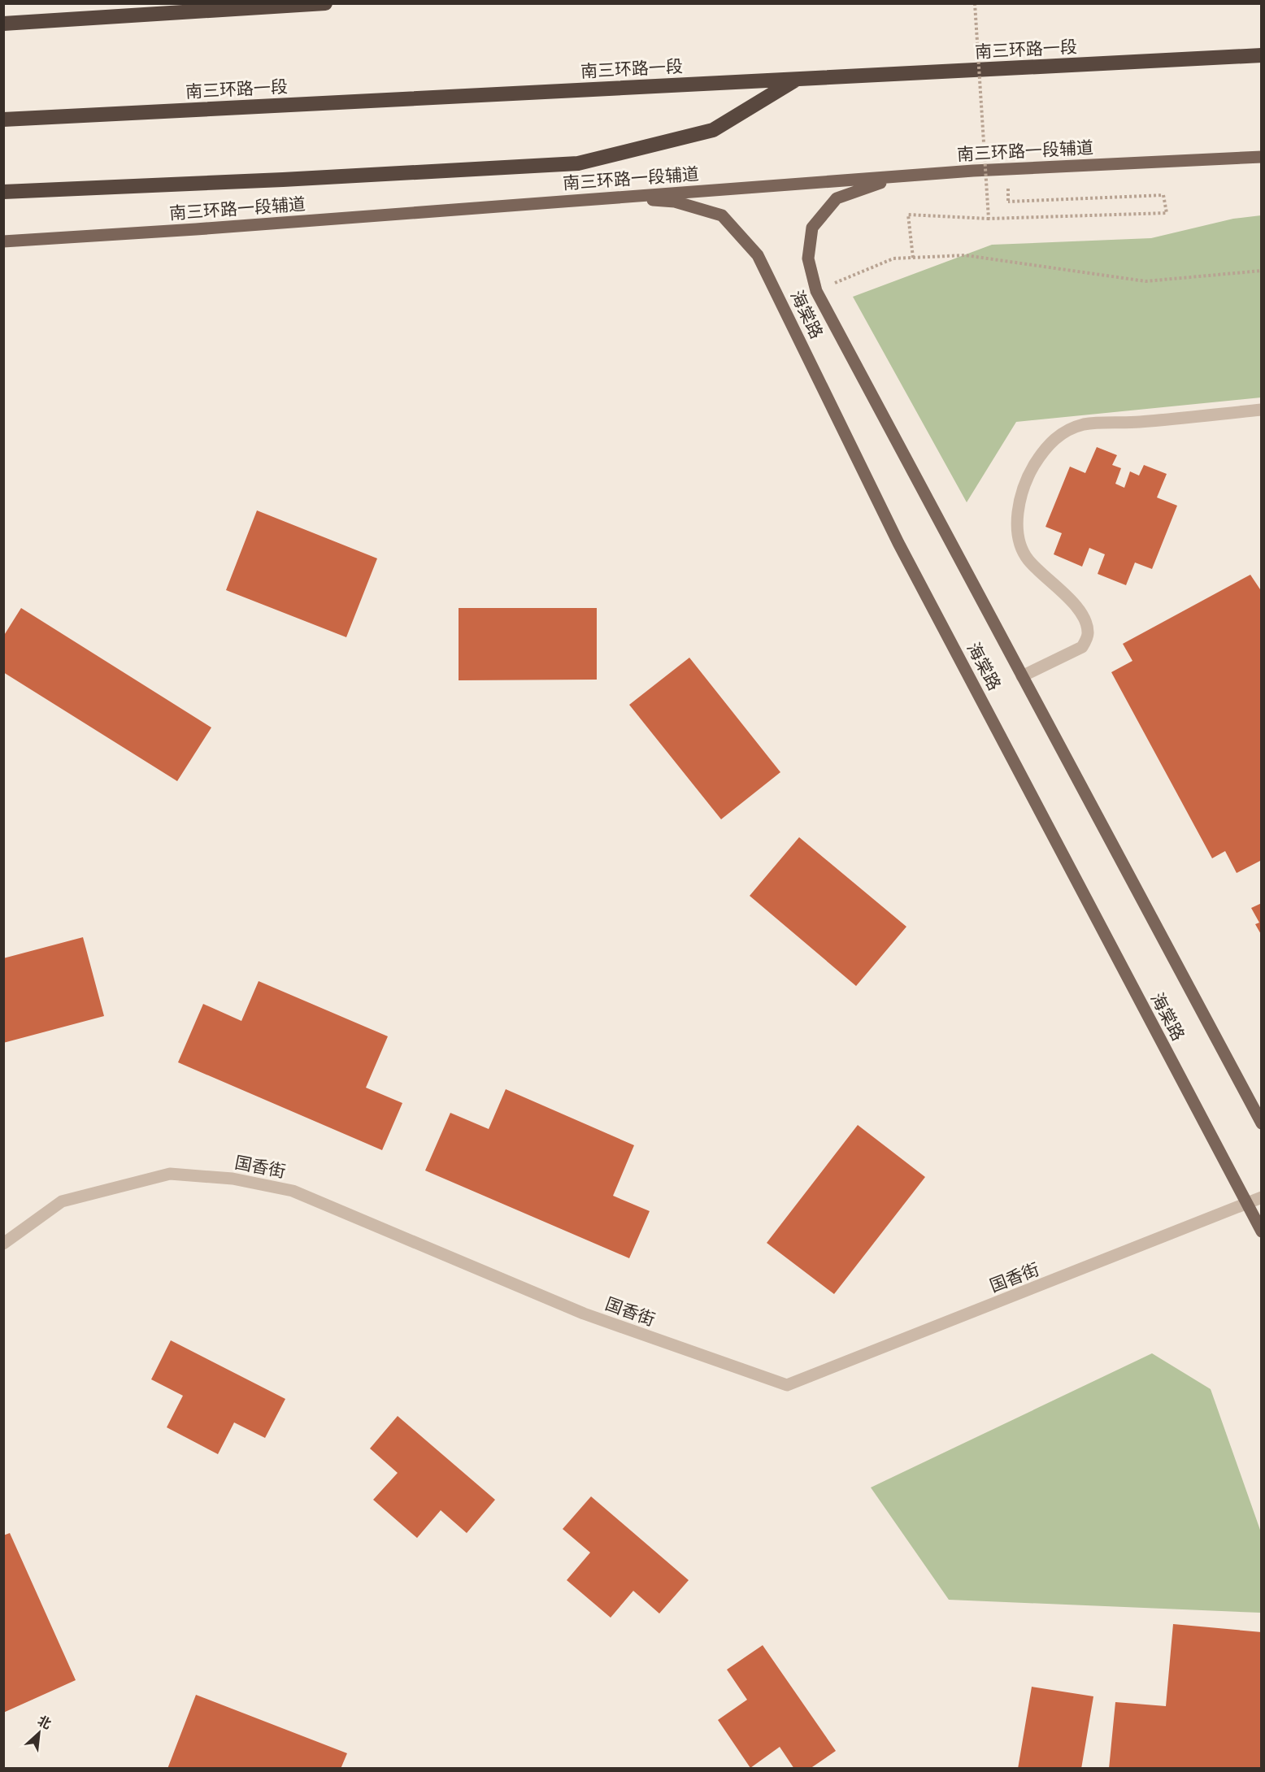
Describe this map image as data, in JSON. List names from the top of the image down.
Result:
{
  "streets": {
    "highway": ["南三环路一段"],
    "main road": ["南三环路一段辅道", "海棠路"],
    "street": ["国香街"]
  },
  "crossings": [
    ["南三环路一段辅道", "海棠路"],
    ["海棠路", "国香街"]
  ],
  "north": "top right"
}
